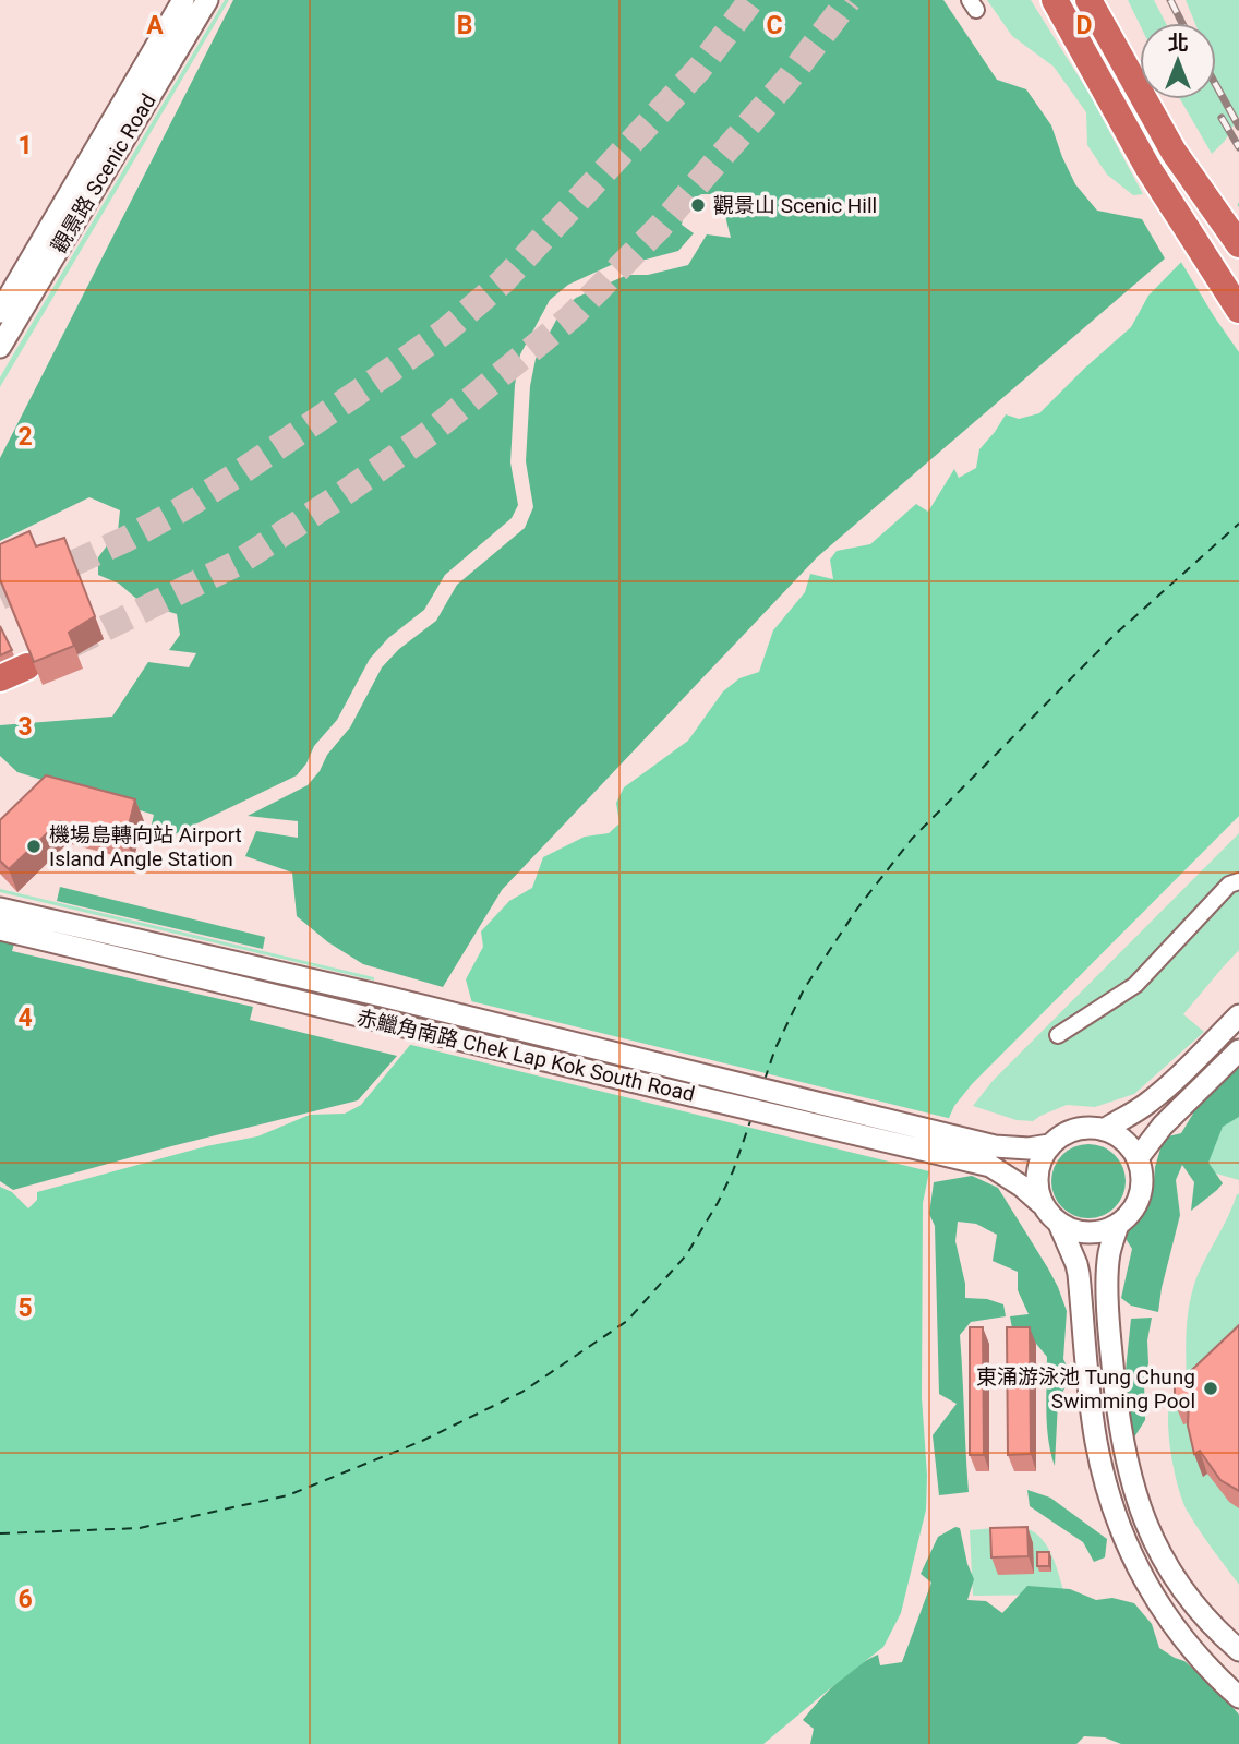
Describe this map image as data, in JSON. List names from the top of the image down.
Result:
{
  "streets": {
    "main road": ["觀景路 Scenic Road", "赤鱲角南路 Chek Lap Kok South Road"]
  },
  "places": ["觀景山 Scenic Hill", "機場島轉向站 Airport Island Angle Station", "東涌游泳池 Tung Chung Swimming Pool"],
  "north": "top",
  "grid": {
    "columns": [
      "A",
      "B",
      "C",
      "D"
    ],
    "rows": [
      "1",
      "2",
      "3",
      "4",
      "5",
      "6"
    ]
  }
}
